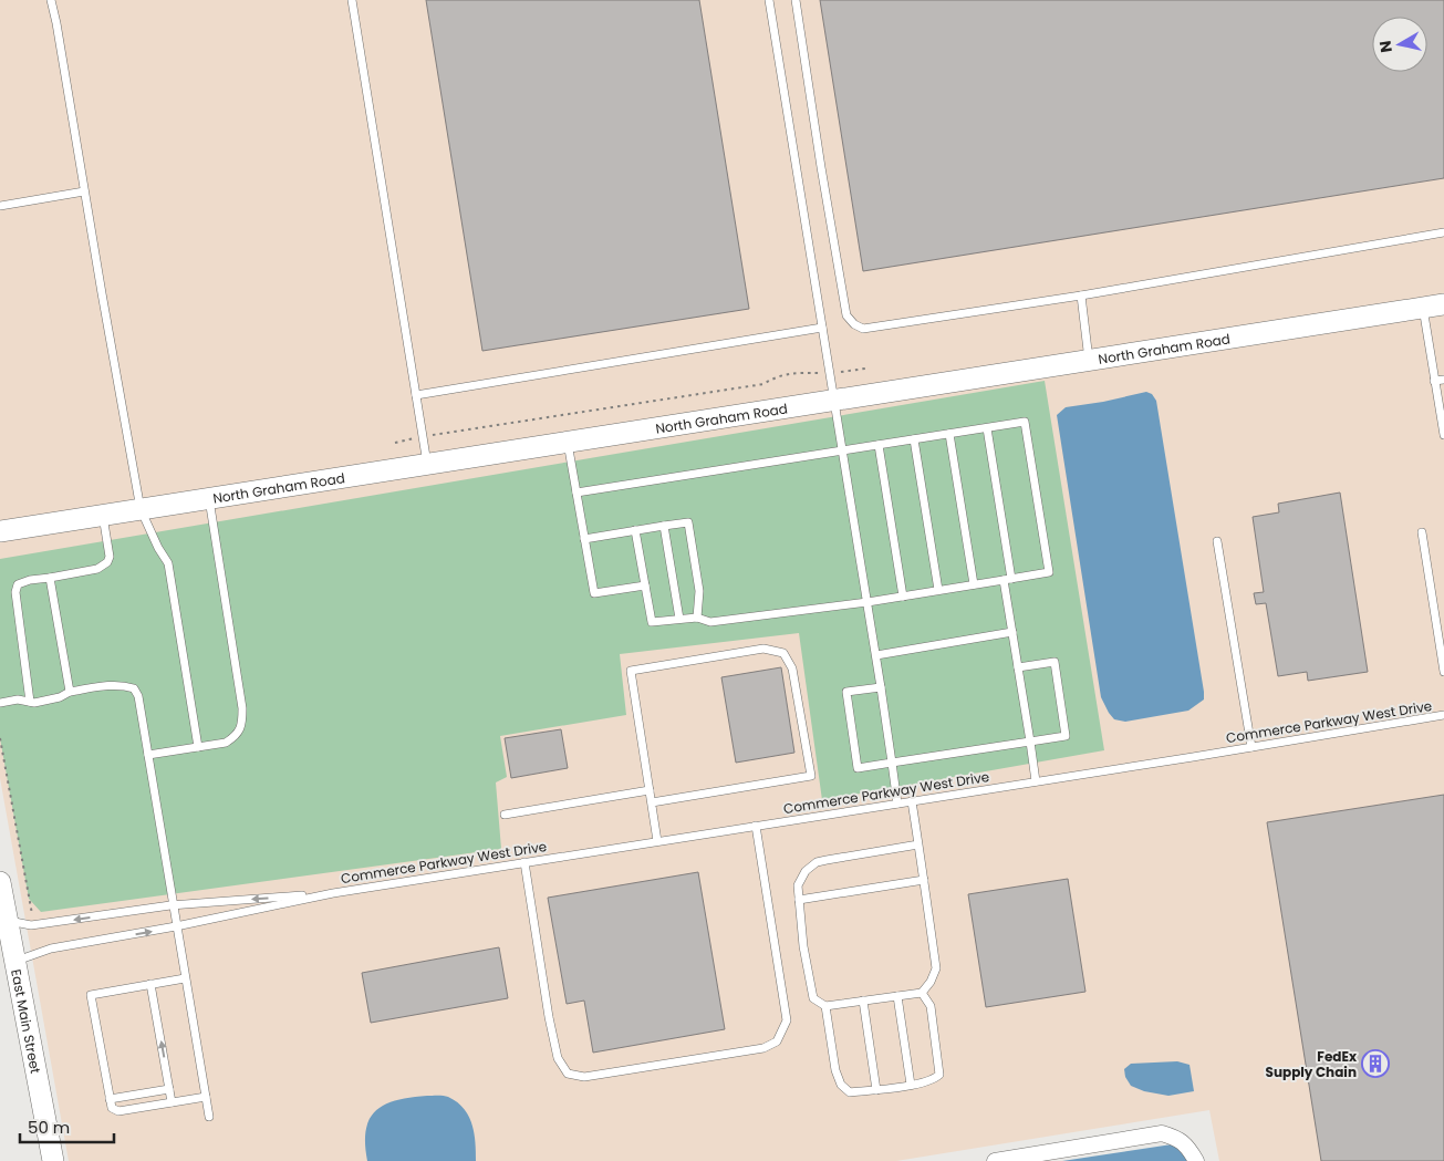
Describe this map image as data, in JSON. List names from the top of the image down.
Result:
{
  "streets": {
    "street": ["North Graham Road", "East Main Street"],
    "lane": ["Commerce Parkway West Drive"]
  },
  "crossings": [
    ["Commerce Parkway West Drive", "East Main Street"]
  ],
  "places": {
    "building": ["FedEx Supply Chain"]
  },
  "scale_bar": "50 m",
  "north": "left"
}
